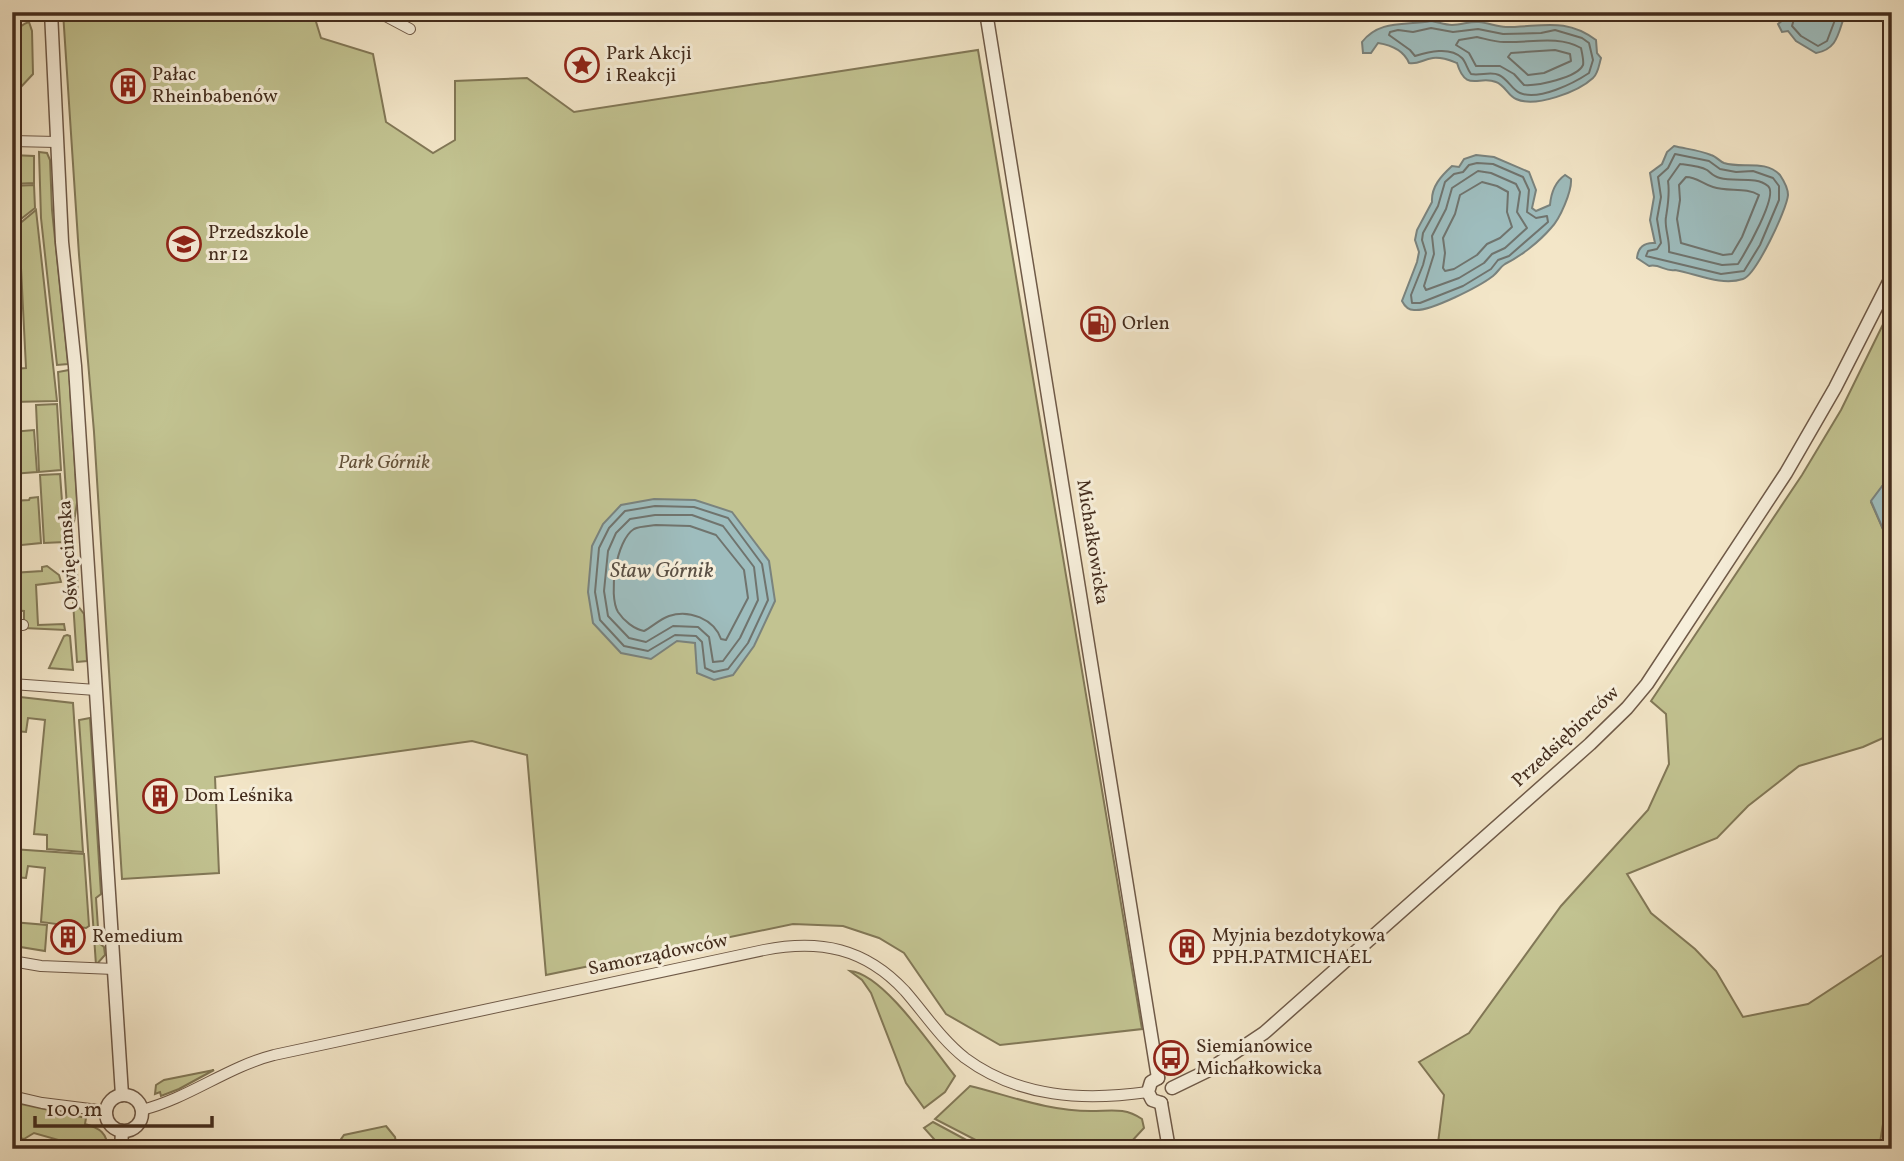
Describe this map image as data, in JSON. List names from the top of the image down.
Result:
{
  "streets": {
    "street": [
      "Michałkowicka",
      "Oświęcimska",
      "Przedsiębiorców",
      "Samorządowców"
    ]
  },
  "crossings": [
    ["Michałkowicka", "Przedsiębiorców"],
    ["Michałkowicka", "Samorządowców"],
    ["Oświęcimska", "Samorządowców"],
    ["Przedsiębiorców", "Samorządowców"]
  ],
  "water": ["Staw Górnik"],
  "parks": ["Park Górnik"],
  "places": {
    "place": ["Park Akcji i Reakcji"],
    "building": [
      "Pałac Rheinbabenów",
      "Dom Leśnika",
      "Remedium",
      "Myjnia bezdotykowa PPH.PATMICHAEL"
    ],
    "school or university": ["Przedszkole nr 12"],
    "fuel station": ["Orlen"],
    "bus stop": ["Siemianowice Michałkowicka"]
  },
  "scale_bar": "100 m"
}
